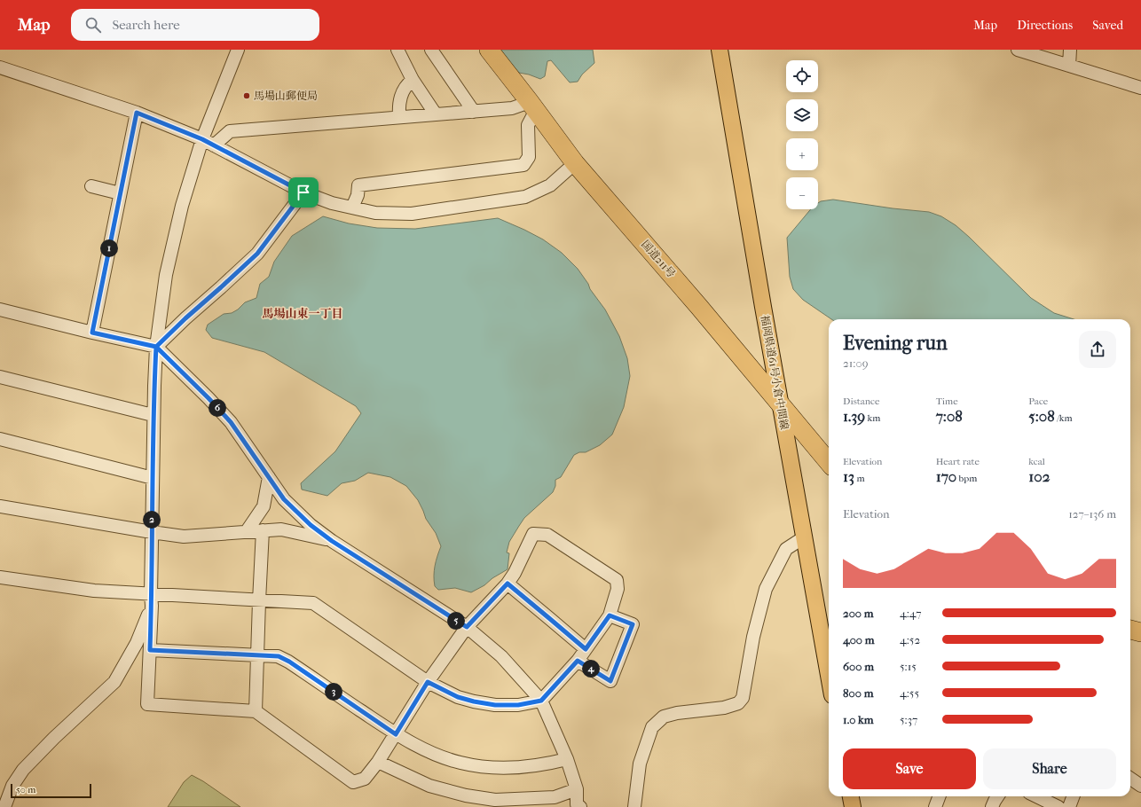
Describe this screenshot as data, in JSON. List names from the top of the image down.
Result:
{
  "streets": {
    "highway": ["国道211号"],
    "main road": ["福岡県道61号小倉中間線"]
  },
  "crossings": [
    ["国道211号", "福岡県道61号小倉中間線"]
  ],
  "districts": ["馬場山東一丁目"],
  "places": ["馬場山郵便局"],
  "scale_bar": "50 m",
  "page": {
    "header": "Map",
    "search": "Search here",
    "nav": ["Map", "Directions", "Saved"],
    "map_buttons": ["+", "−"],
    "pins": [
      "1",
      "6",
      "2",
      "5",
      "4",
      "3"
    ],
    "heading": ["Evening run", "21:09"],
    "stats": [
      ["Distance", "1.39 km"],
      ["Time", "7:08"],
      ["Pace", "5:08 /km"],
      ["Elevation", "13 m"],
      ["Heart rate", "170 bpm"],
      ["kcal", "102"]
    ],
    "chart": ["Elevation", "127–136 m"],
    "list": [
      {
        "name": "200 m",
        "note": "4:47"
      },
      {
        "name": "400 m",
        "note": "4:52"
      },
      {
        "name": "600 m",
        "note": "5:15"
      },
      {
        "name": "800 m",
        "note": "4:55"
      },
      {
        "name": "1.0 km",
        "note": "5:37"
      }
    ],
    "buttons": ["Save", "Share"],
    "scale": "50 m"
  }
}
